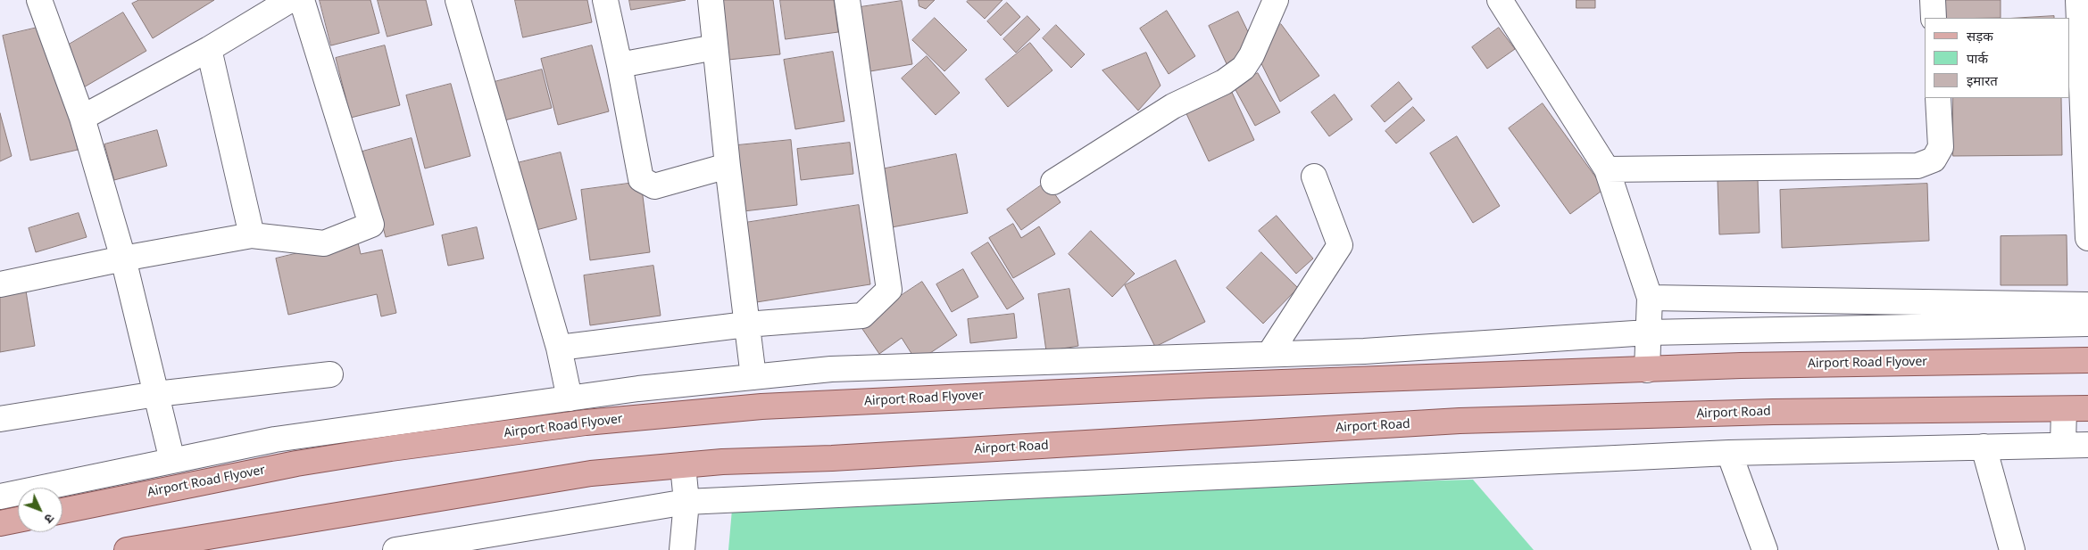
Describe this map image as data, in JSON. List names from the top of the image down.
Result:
{
  "streets": {
    "main road": ["Airport Road Flyover", "Airport Road"]
  },
  "legend": ["सड़क", "पार्क", "इमारत"],
  "north": "bottom right"
}
